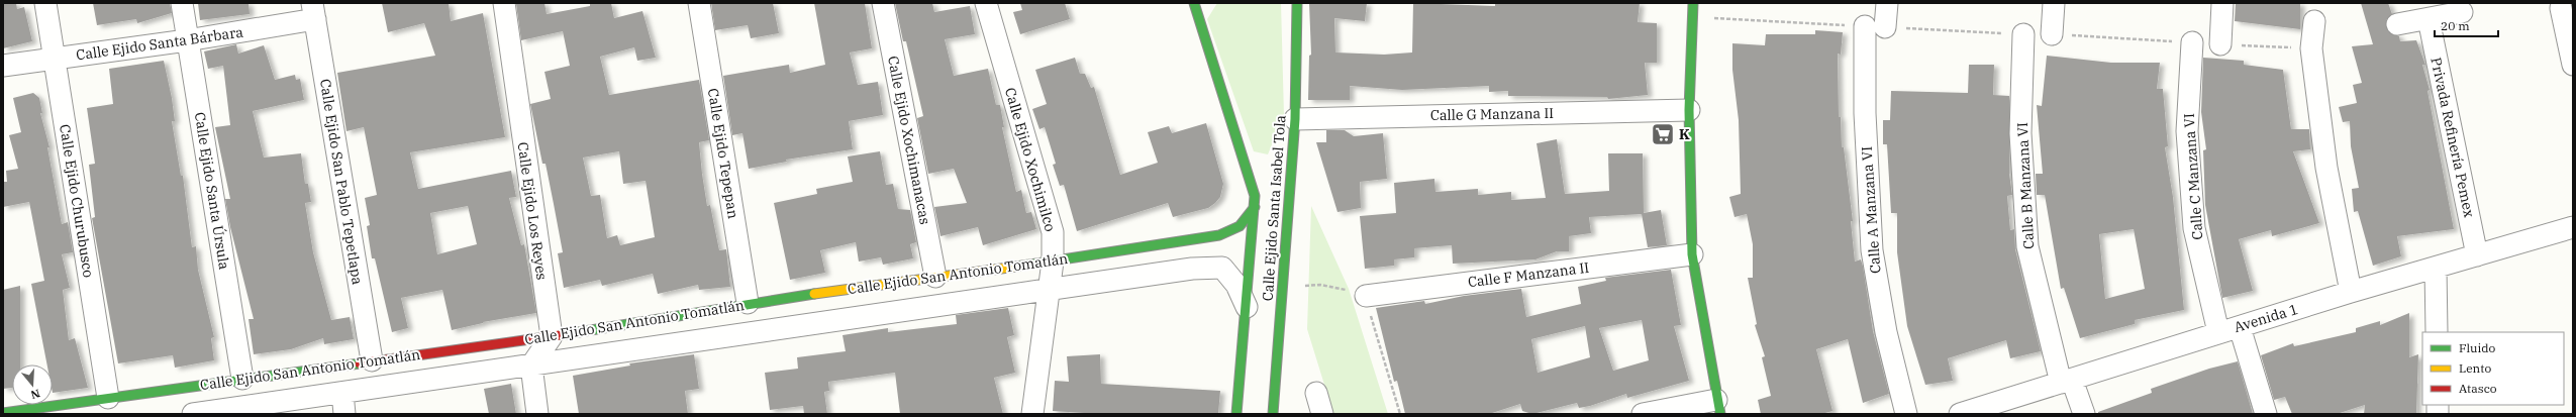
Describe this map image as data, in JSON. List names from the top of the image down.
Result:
{
  "streets": {
    "street": [
      "Calle Ejido Santa Bárbara",
      "Calle G Manzana II",
      "Privada Refinería Pemex",
      "Calle Ejido Xochimanacas",
      "Calle Ejido Tepepan",
      "Calle Ejido Xochimilco",
      "Calle C Manzana VI",
      "Calle Ejido San Pablo Tepetlapa",
      "Calle B Manzana VI",
      "Calle Ejido Santa Úrsula",
      "Calle Ejido Churubusco",
      "Calle Ejido Santa Isabel Tola",
      "Calle A Manzana VI",
      "Calle Ejido Los Reyes",
      "Calle Ejido San Antonio Tomatlán",
      "Calle F Manzana II",
      "Avenida 1"
    ]
  },
  "crossings": [
    ["Calle Ejido Santa Bárbara", "Calle Ejido San Pablo Tepetlapa"],
    ["Calle Ejido Santa Bárbara", "Calle Ejido Santa Úrsula"],
    ["Calle Ejido Santa Bárbara", "Calle Ejido Churubusco"],
    ["Calle G Manzana II", "Calle Ejido Santa Isabel Tola"],
    ["Privada Refinería Pemex", "Avenida 1"],
    ["Calle Ejido Xochimanacas", "Calle Ejido San Antonio Tomatlán"],
    ["Calle Ejido Tepepan", "Calle Ejido San Antonio Tomatlán"],
    ["Calle Ejido Xochimilco", "Calle Ejido San Antonio Tomatlán"],
    ["Calle C Manzana VI", "Avenida 1"],
    ["Calle Ejido San Pablo Tepetlapa", "Calle Ejido San Antonio Tomatlán"],
    ["Calle B Manzana VI", "Avenida 1"],
    ["Calle Ejido Santa Úrsula", "Calle Ejido San Antonio Tomatlán"],
    ["Calle Ejido Churubusco", "Calle Ejido San Antonio Tomatlán"],
    ["Calle Ejido Santa Isabel Tola", "Calle Ejido San Antonio Tomatlán"],
    ["Calle Ejido Los Reyes", "Calle Ejido San Antonio Tomatlán"]
  ],
  "places": {
    "supermarket": ["K"]
  },
  "legend": ["Fluido", "Lento", "Atasco"],
  "scale_bar": "20 m",
  "north": "bottom"
}
